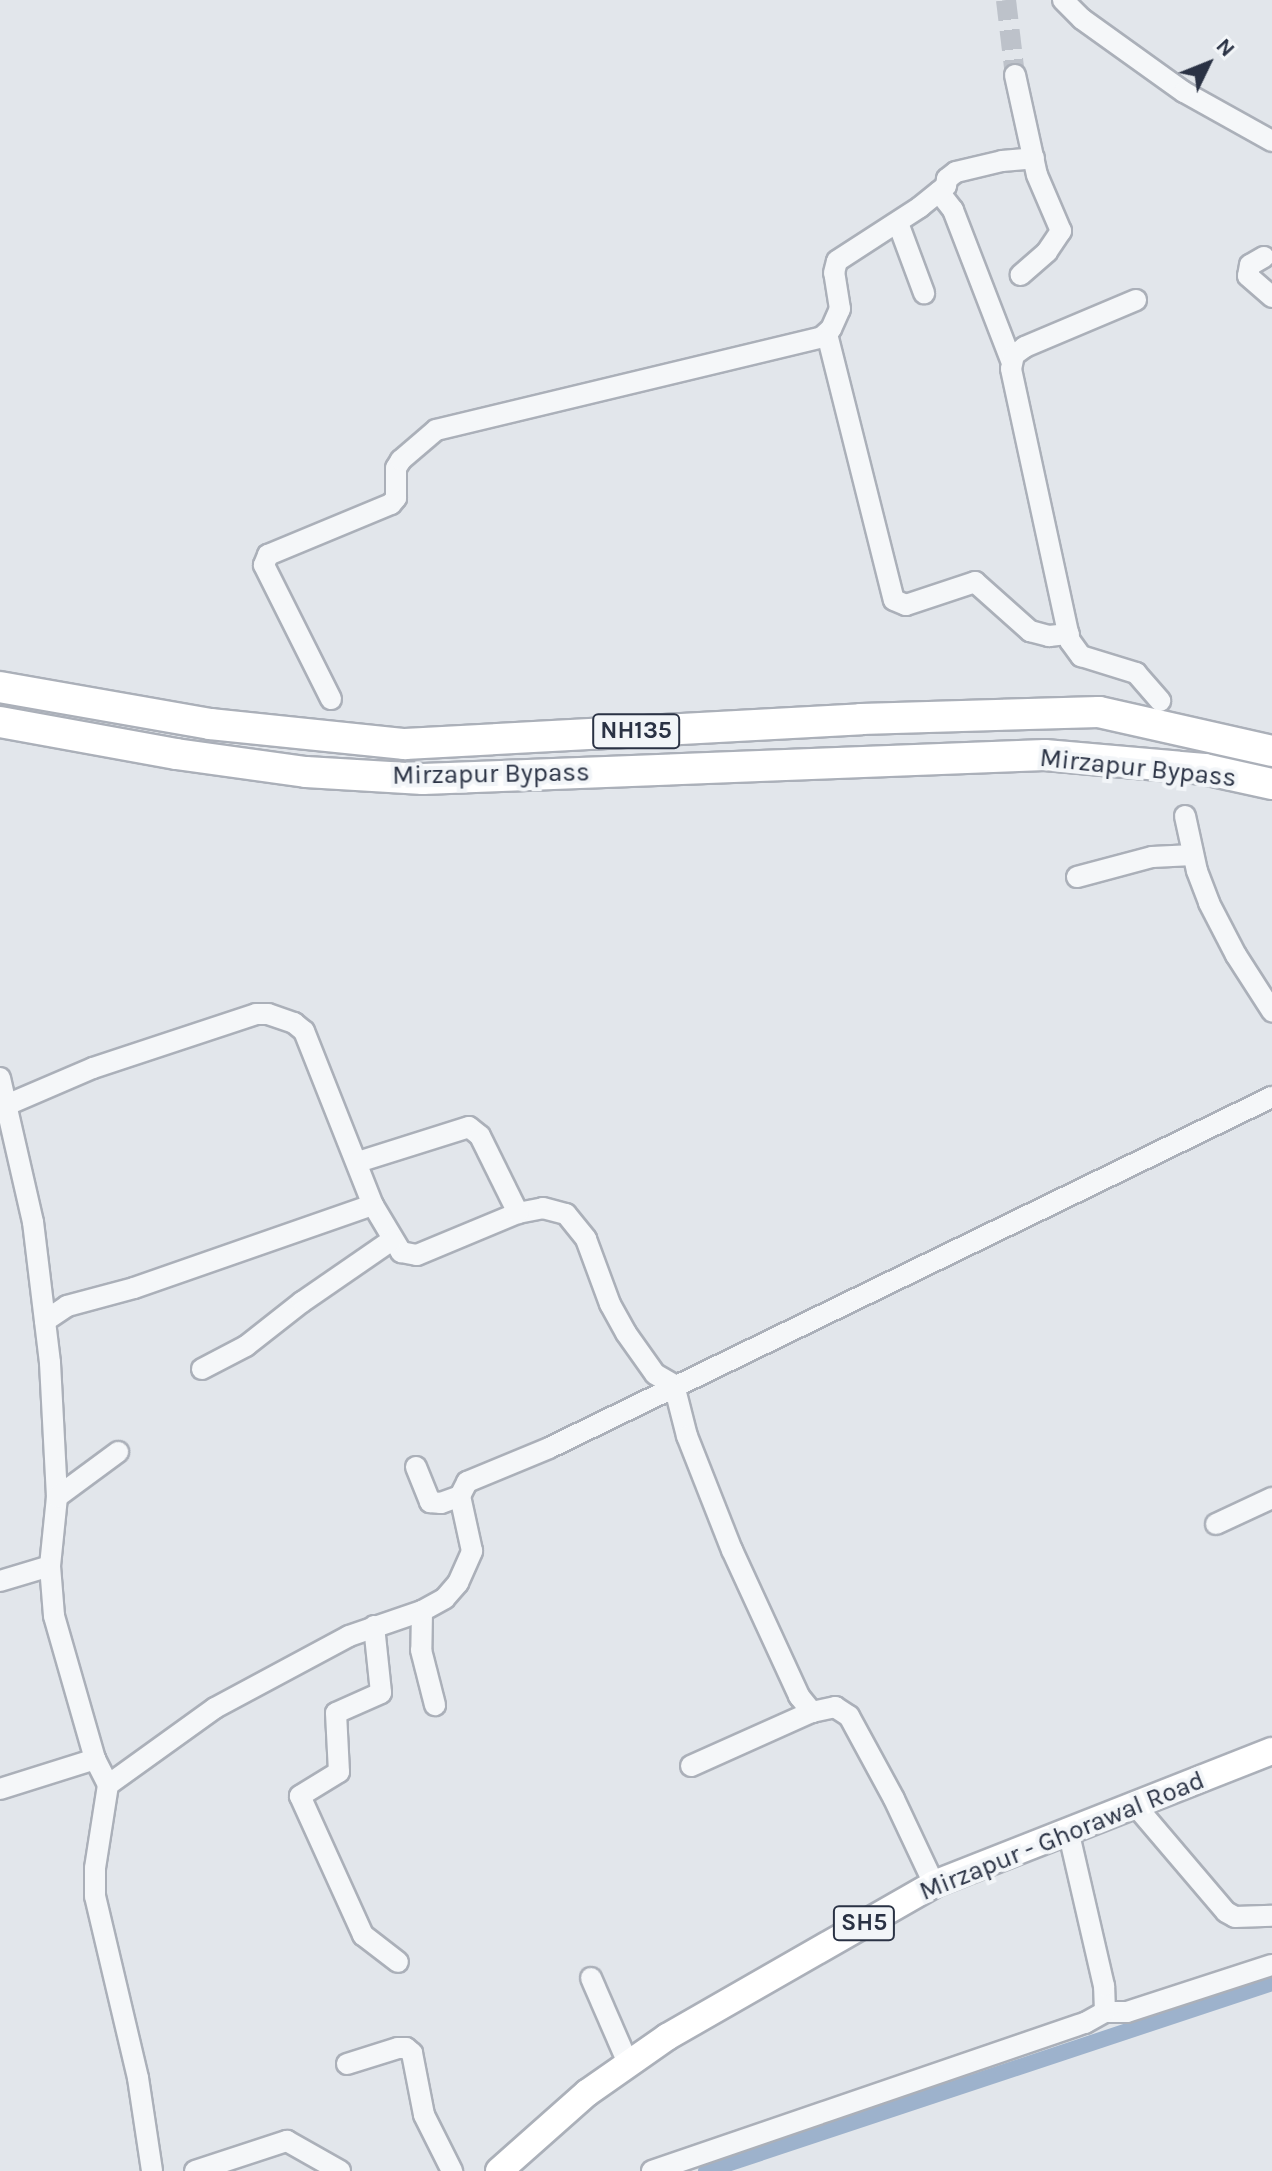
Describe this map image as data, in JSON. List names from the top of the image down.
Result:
{
  "streets": {
    "highway": ["NH135", "Mirzapur Bypass"],
    "main road": ["Mirzapur - Ghorawal Road", "SH5"]
  },
  "north": "top right"
}
